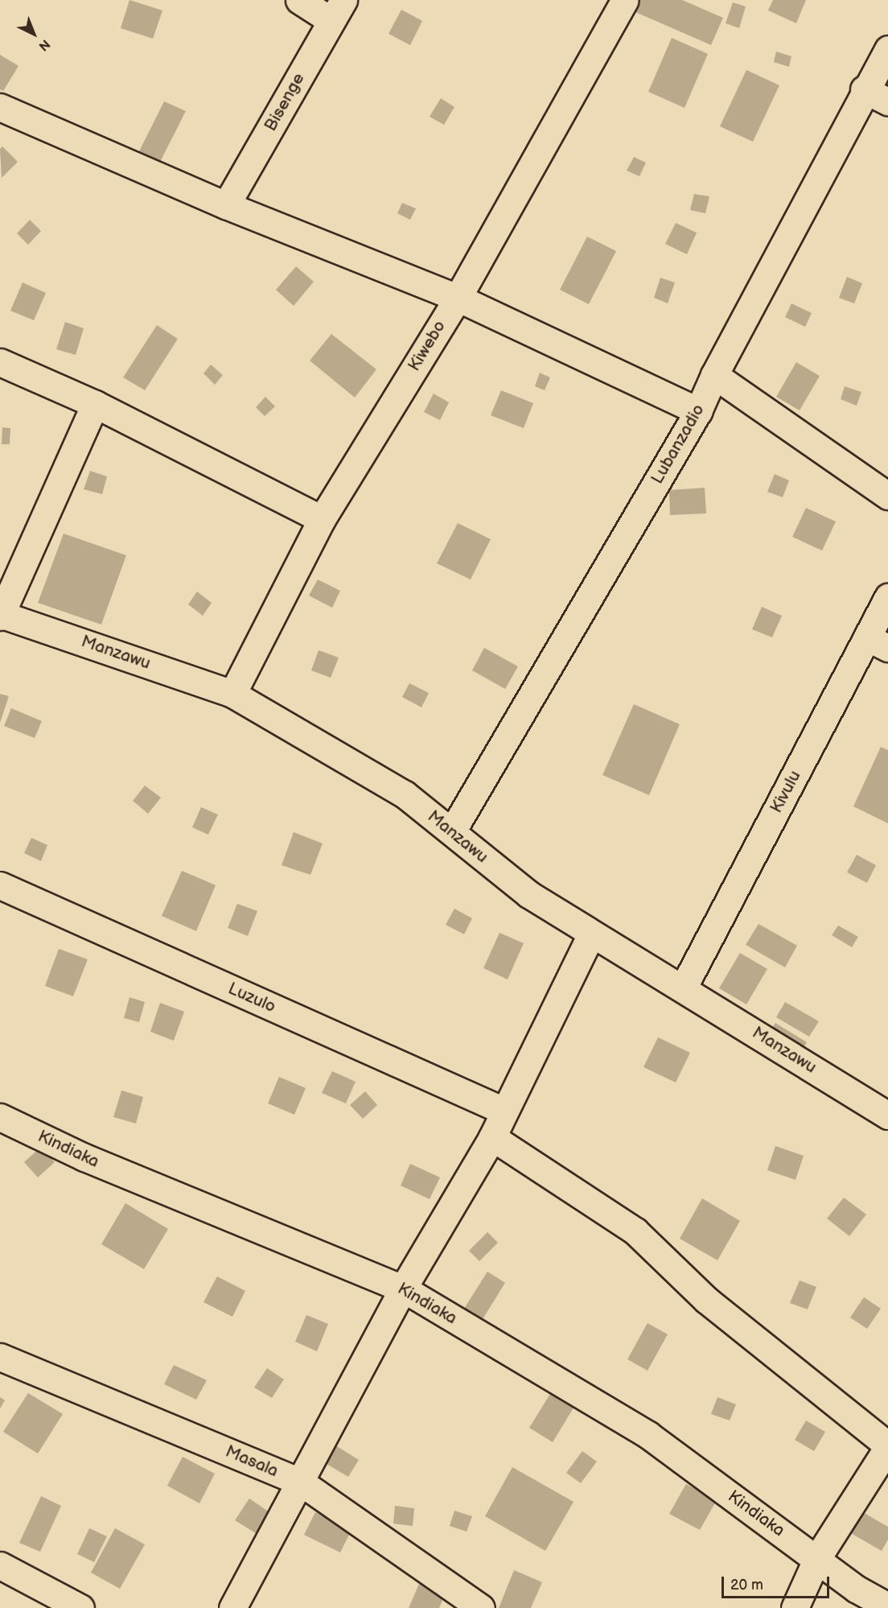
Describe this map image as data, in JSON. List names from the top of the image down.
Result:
{
  "streets": {
    "street": [
      "Bisenge",
      "Kiwebo",
      "Lubanzadio",
      "Manzawu",
      "Kivulu",
      "Luzulo",
      "Kindiaka",
      "Masala"
    ]
  },
  "crossings": [
    ["Kiwebo", "Manzawu"],
    ["Lubanzadio", "Manzawu"],
    ["Manzawu", "Kivulu"]
  ],
  "scale_bar": "20 m",
  "north": "bottom right"
}
